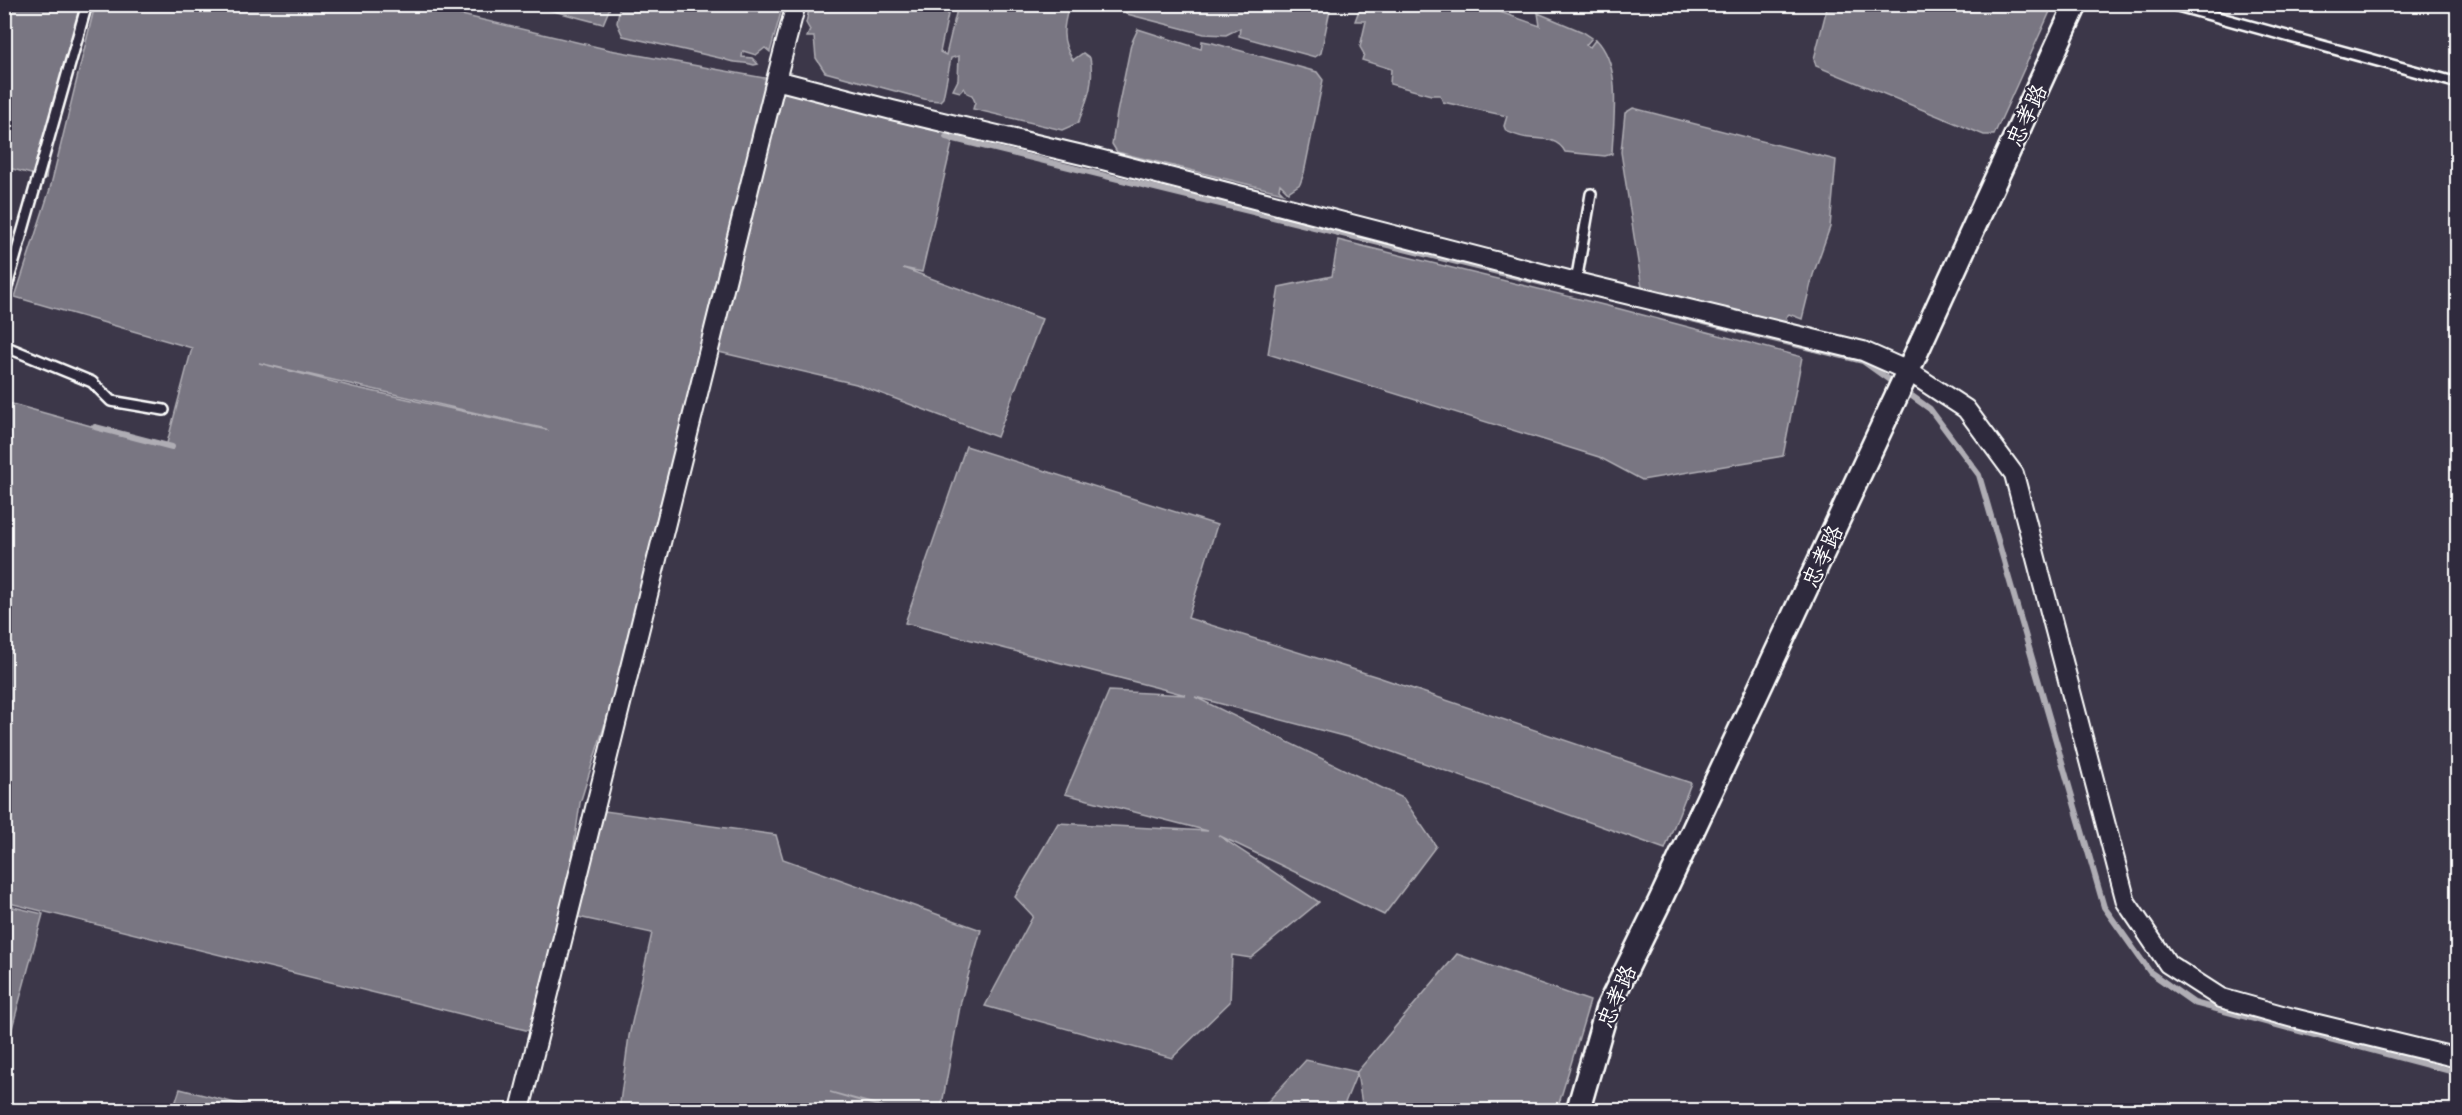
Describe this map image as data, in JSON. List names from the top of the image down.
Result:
{
  "streets": {
    "street": ["忠孝路"]
  }
}
